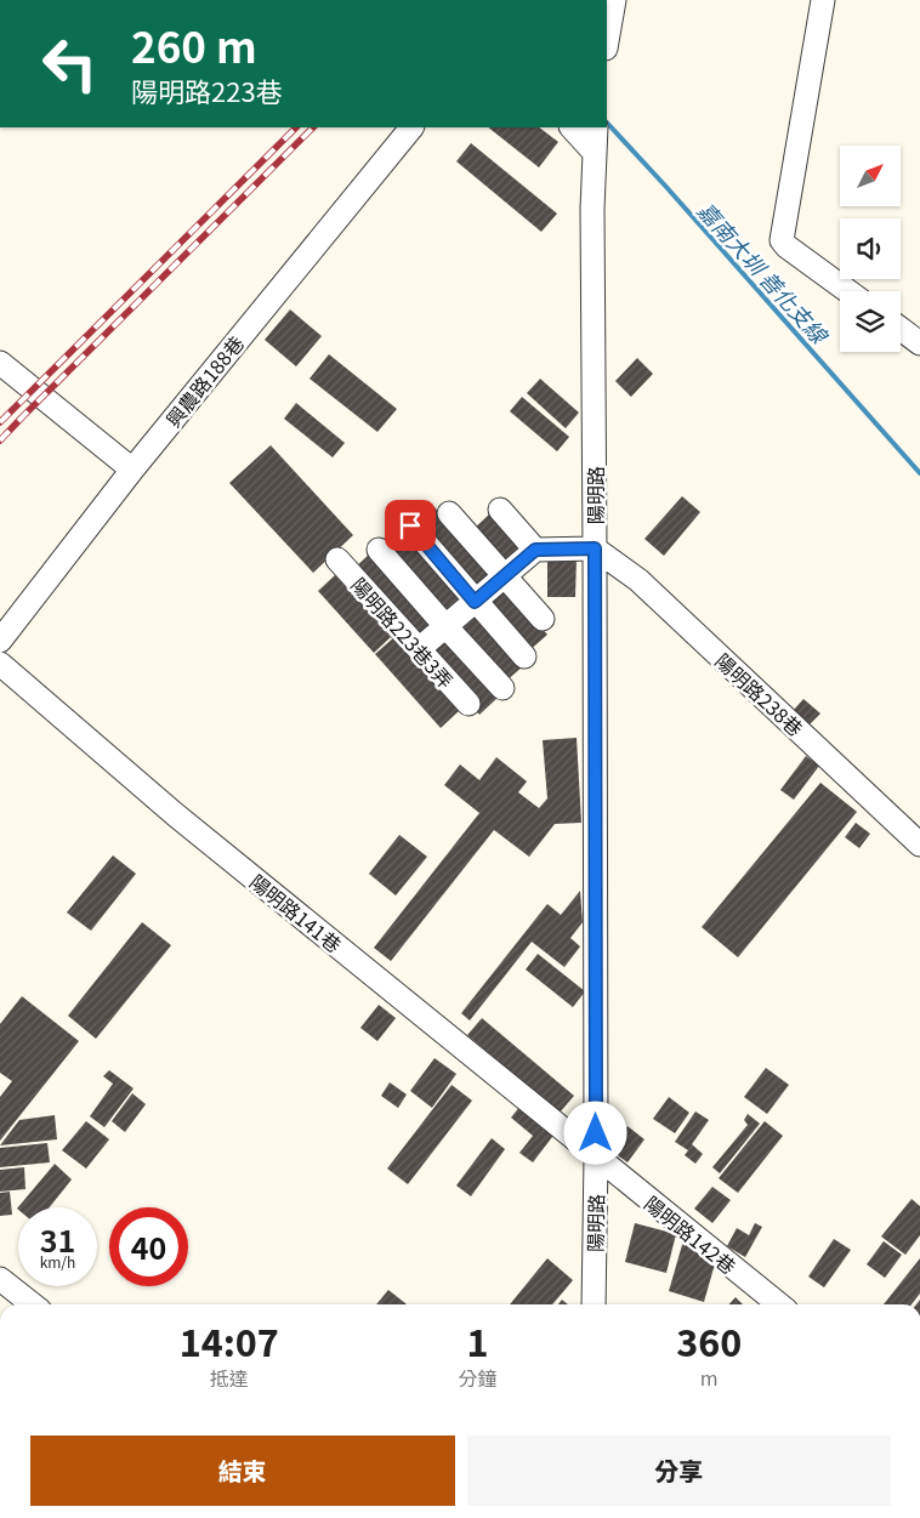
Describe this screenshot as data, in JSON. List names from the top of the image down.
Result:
{
  "streets": {
    "street": [
      "興農路188巷",
      "陽明路",
      "陽明路223巷3弄",
      "陽明路238巷",
      "陽明路141巷",
      "陽明路142巷"
    ]
  },
  "crossings": [
    ["陽明路", "陽明路238巷"],
    ["陽明路", "陽明路141巷"],
    ["陽明路", "陽明路142巷"],
    ["陽明路141巷", "陽明路142巷"]
  ],
  "water": ["嘉南大圳 善化支線"],
  "north": "top right",
  "page": {
    "turn": ["260 m", "陽明路223巷"],
    "speed": "31 km/h",
    "limit": "40",
    "eta": [
      "14:07",
      "抵達",
      "1",
      "分鐘",
      "360",
      "m"
    ],
    "buttons": ["結束", "分享"]
  }
}
